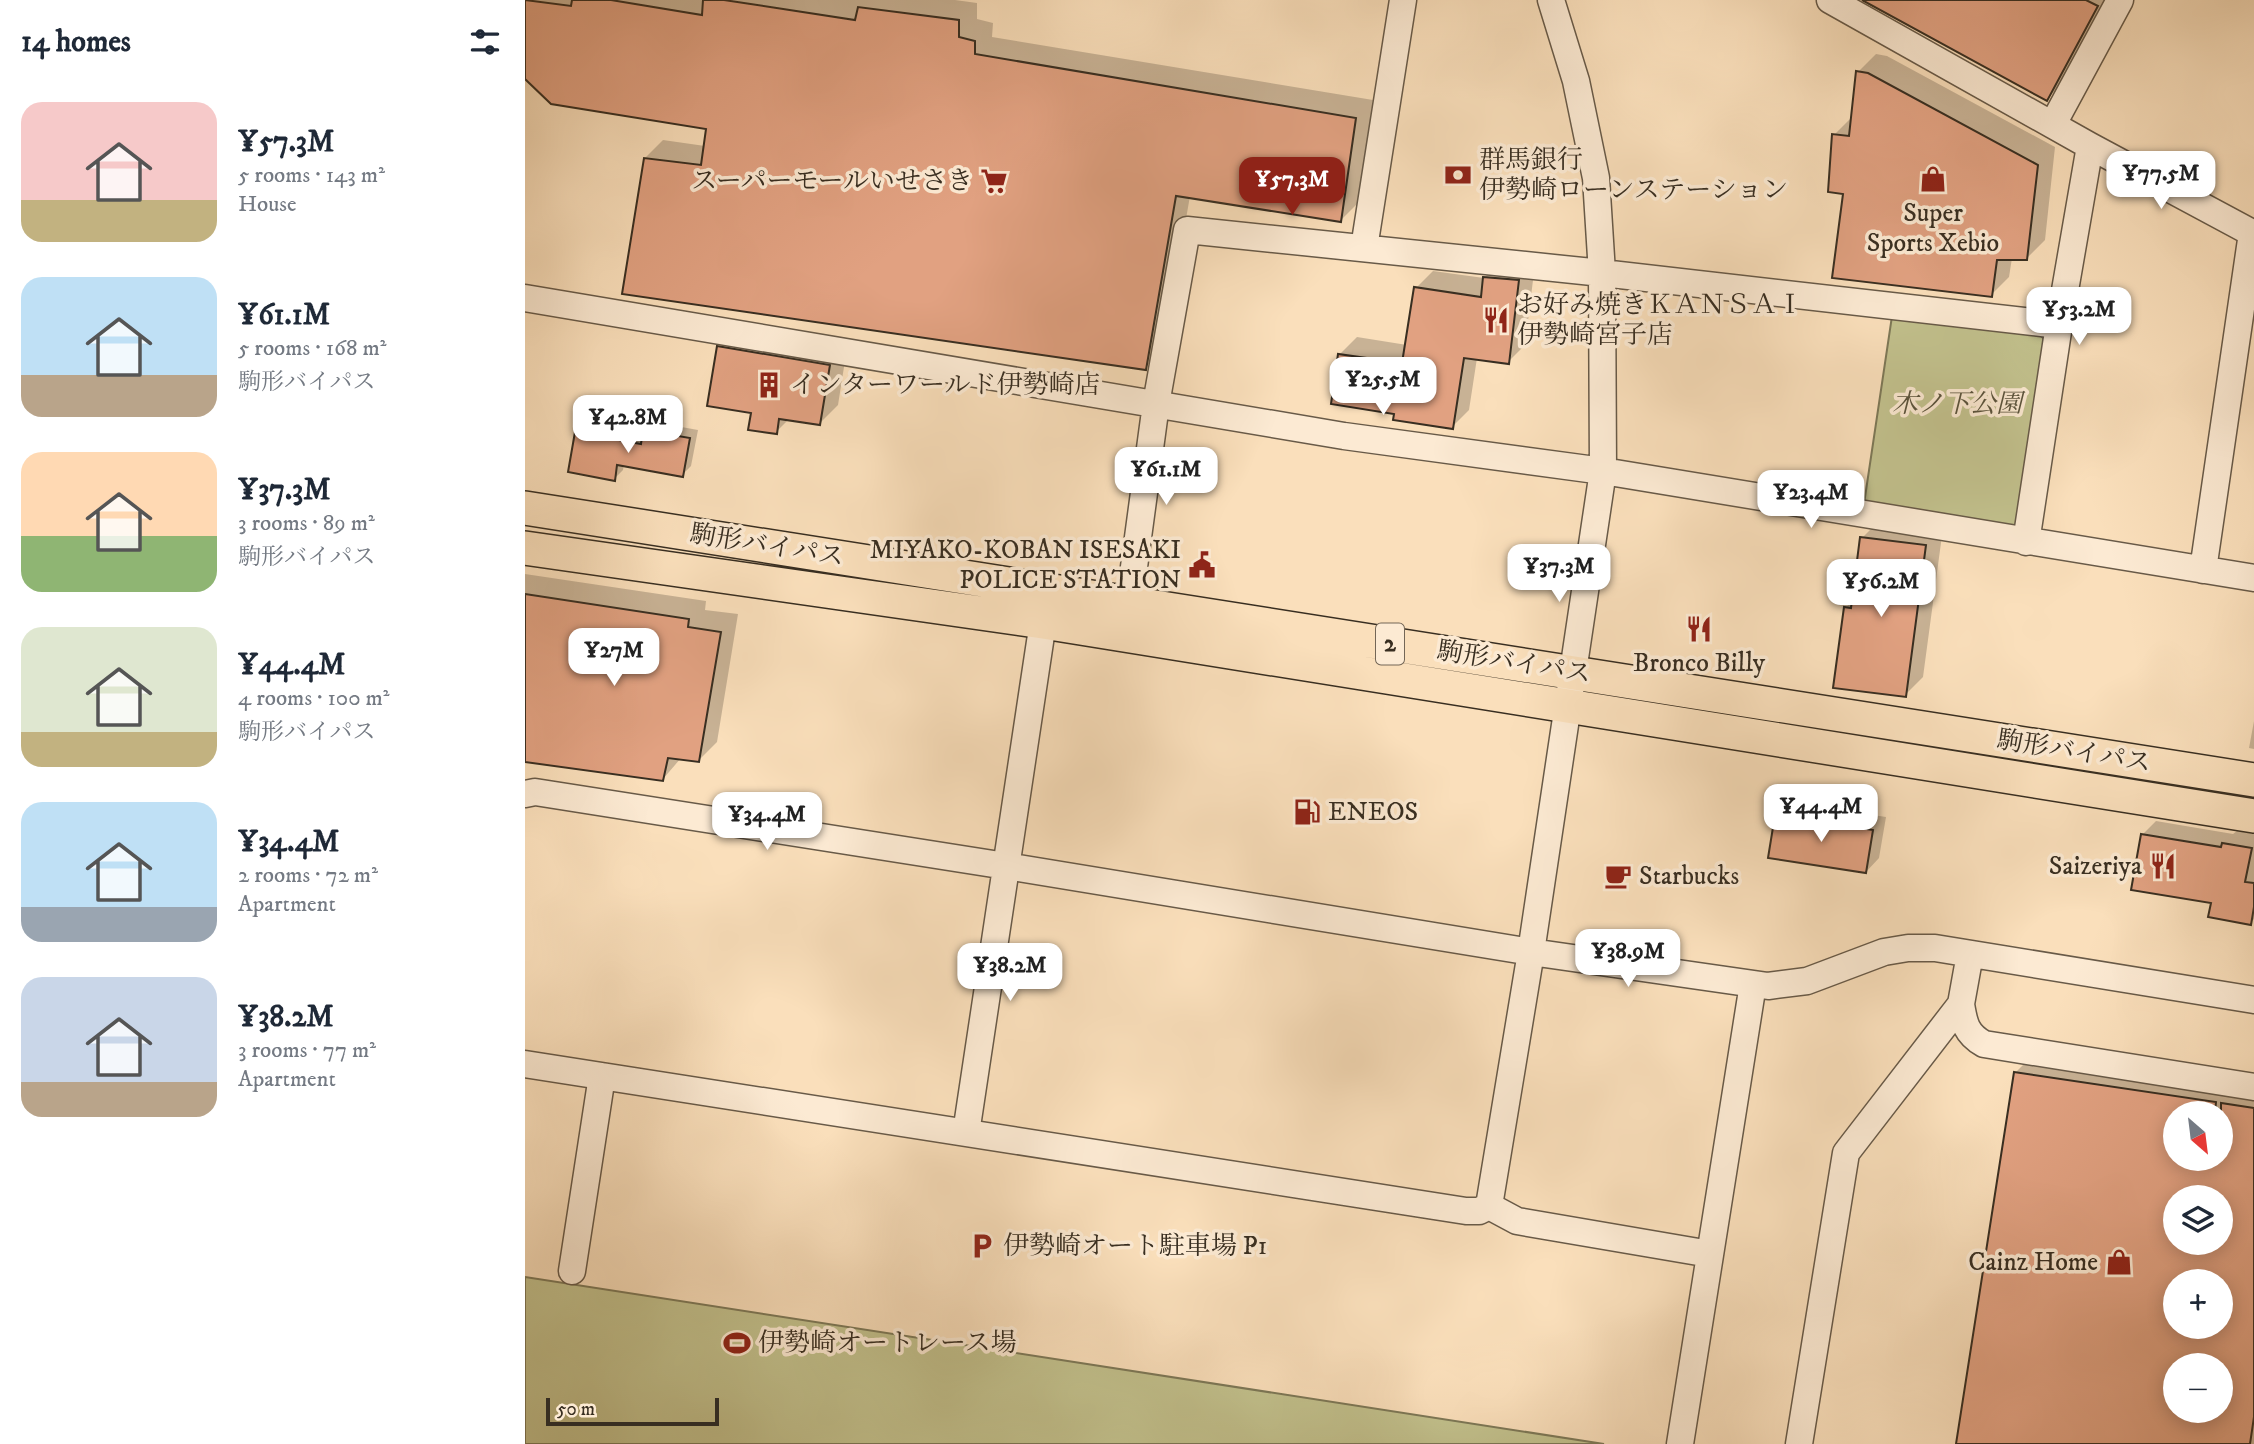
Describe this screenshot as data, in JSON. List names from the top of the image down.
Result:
{
  "streets": {
    "main road": ["駒形バイパス", "2"]
  },
  "parks": ["木ノ下公園"],
  "places": {
    "bank": ["群馬銀行 伊勢崎ローンステーション"],
    "shop": ["Super Sports Xebio", "Cainz Home"],
    "supermarket": ["スーパーモールいせさき"],
    "restaurant": ["お好み焼きＫＡＮＳＡＩ 伊勢崎宮子店", "Bronco Billy", "Saizeriya"],
    "building": ["インターワールド伊勢崎店"],
    "public building": ["MIYAKO-KOBAN ISESAKI POLICE STATION"],
    "fuel station": ["ENEOS"],
    "cafe": ["Starbucks"],
    "parking": ["伊勢崎オート駐車場 P1"],
    "sports": ["伊勢崎オートレース場"]
  },
  "scale_bar": "50 m",
  "north": "bottom right",
  "page": {
    "heading": "14 homes",
    "list": [
      {
        "name": "¥57.3M",
        "note": "5 rooms · 143 m² · House"
      },
      {
        "name": "¥61.1M",
        "note": "5 rooms · 168 m² · 駒形バイパス"
      },
      {
        "name": "¥37.3M",
        "note": "3 rooms · 89 m² · 駒形バイパス"
      },
      {
        "name": "¥44.4M",
        "note": "4 rooms · 100 m² · 駒形バイパス"
      },
      {
        "name": "¥34.4M",
        "note": "2 rooms · 72 m² · Apartment"
      },
      {
        "name": "¥38.2M",
        "note": "3 rooms · 77 m² · Apartment"
      }
    ],
    "price": [
      "¥77.5M",
      "¥57.3M",
      "¥53.2M",
      "¥25.5M",
      "¥42.8M",
      "¥61.1M",
      "¥23.4M",
      "¥37.3M",
      "¥56.2M",
      "¥27M",
      "¥44.4M",
      "¥34.4M",
      "¥38.9M",
      "¥38.2M"
    ],
    "map_buttons": ["+", "−"],
    "scale": "50 m"
  }
}
